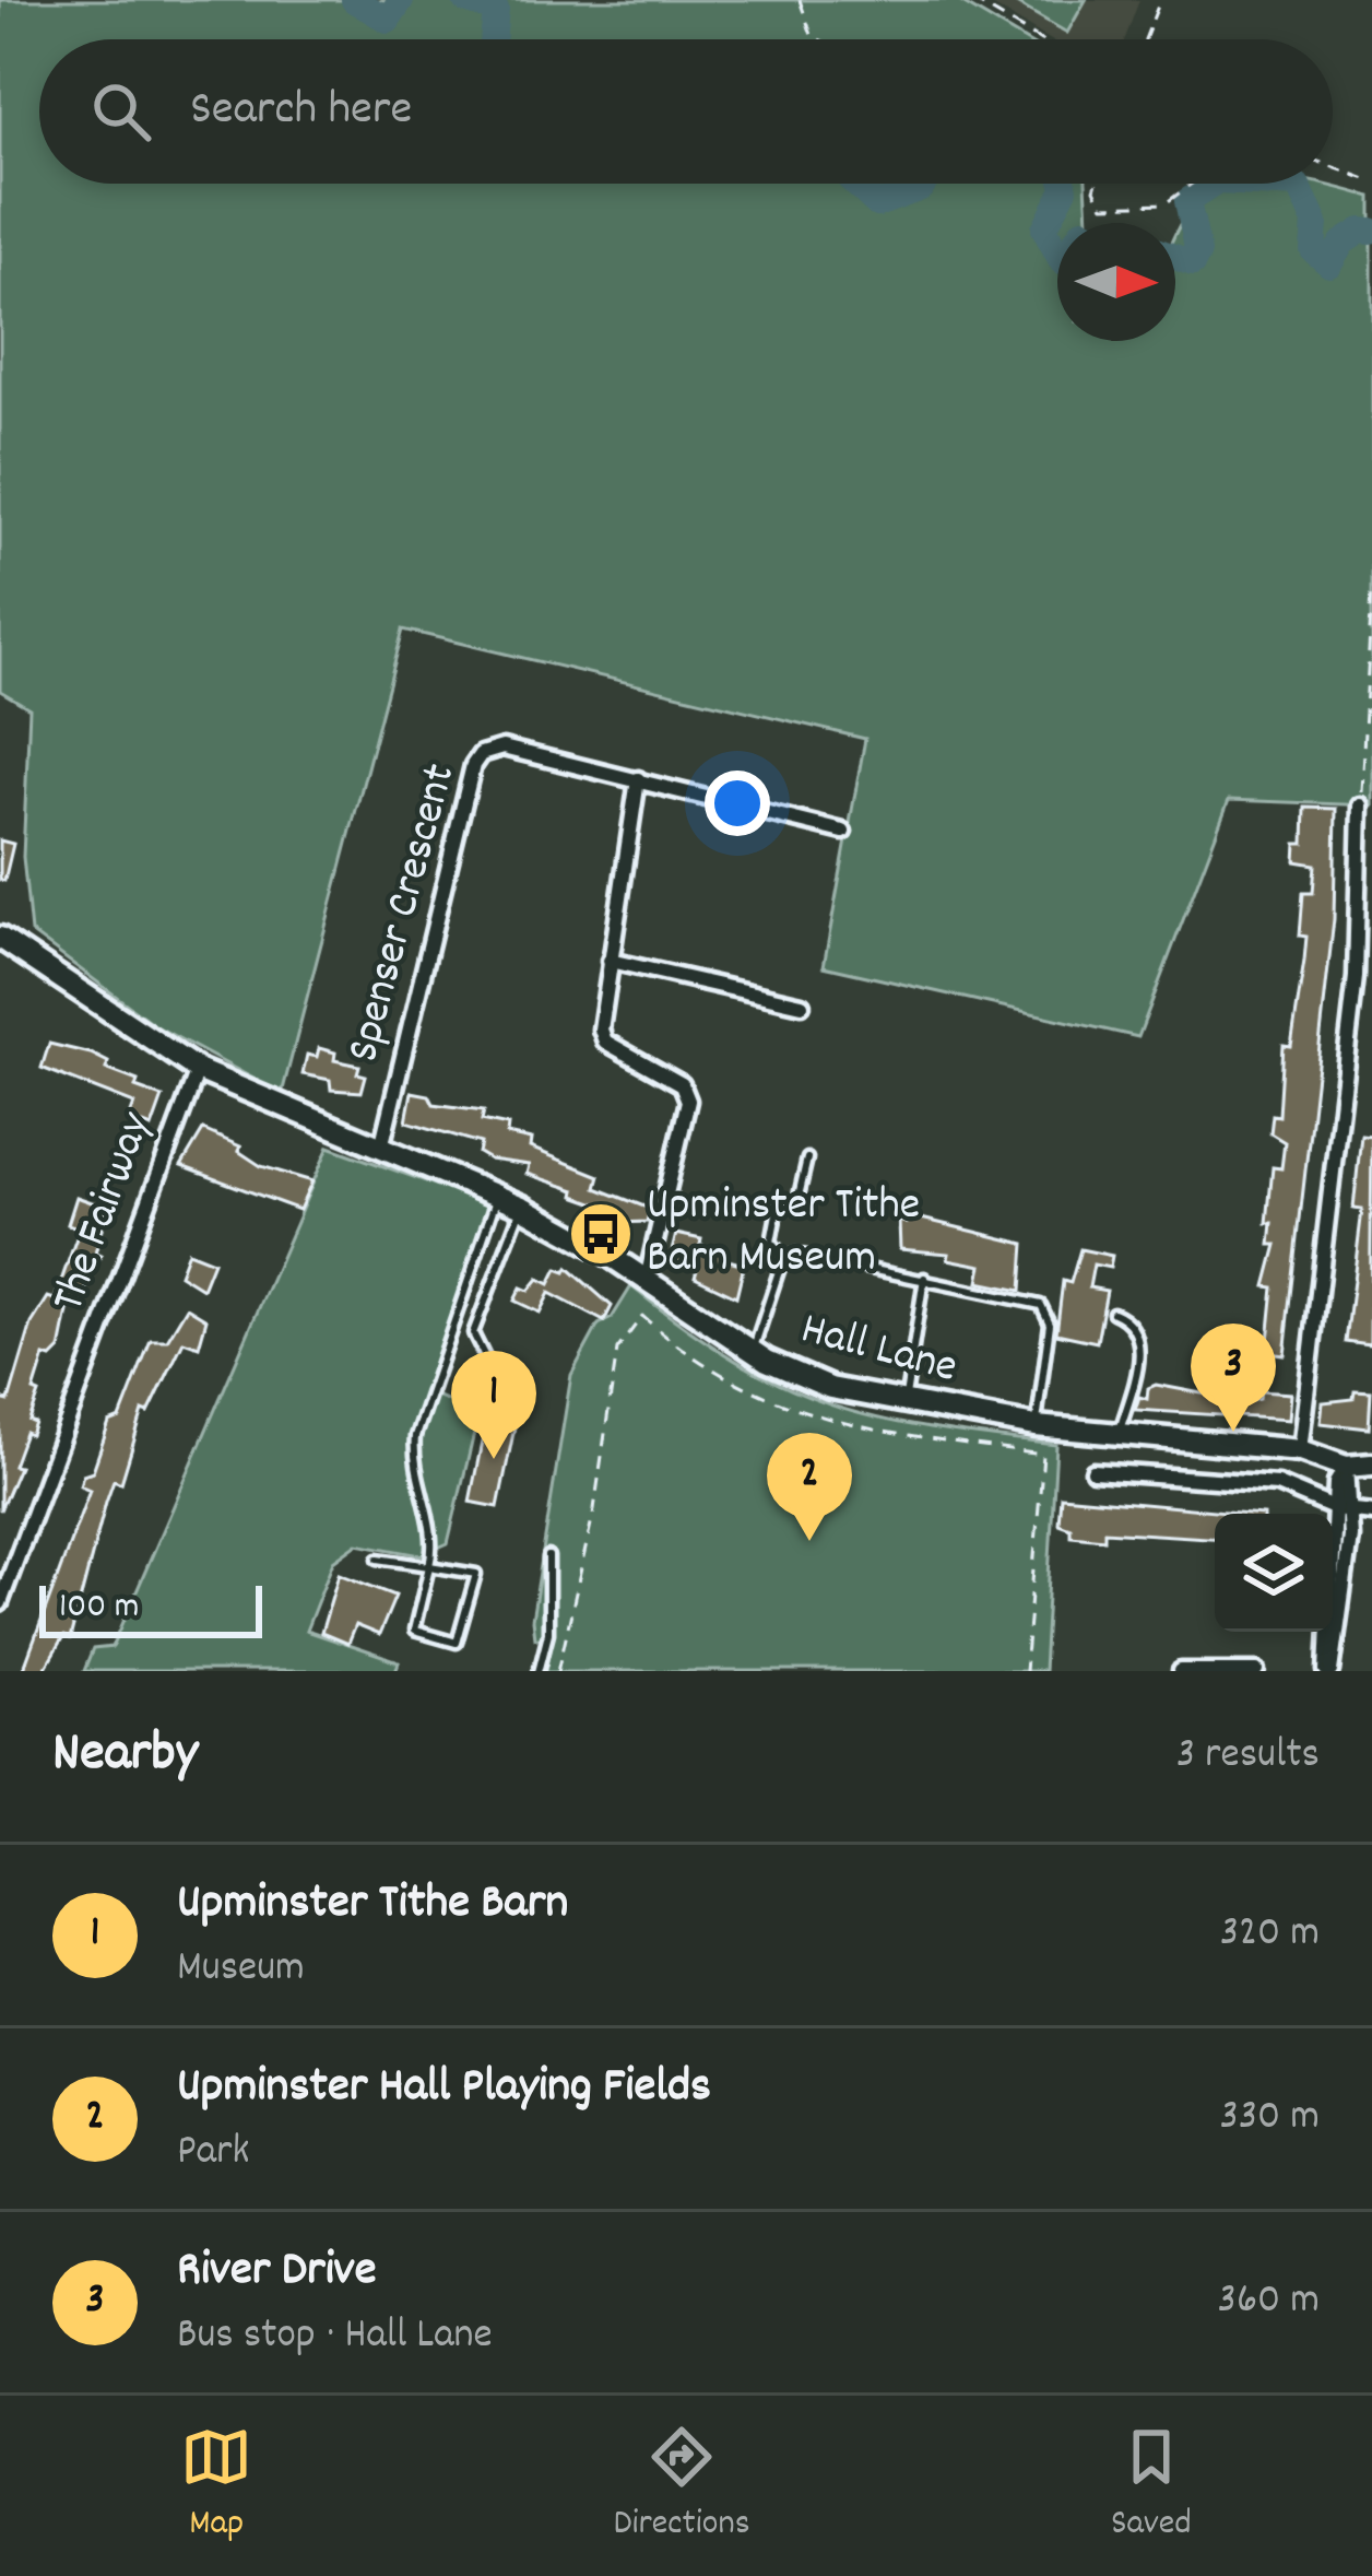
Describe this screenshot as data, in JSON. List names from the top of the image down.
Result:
{
  "streets": {
    "street": ["Spenser Crescent", "The Fairway", "Hall Lane"]
  },
  "crossings": [
    ["Spenser Crescent", "Hall Lane"],
    ["The Fairway", "Hall Lane"]
  ],
  "places": {
    "bus stop": ["Upminster Tithe Barn Museum"]
  },
  "scale_bar": "100 m",
  "north": "right",
  "page": {
    "search": "Search here",
    "pins": ["3", "1", "2"],
    "scale": "100 m",
    "heading": ["Nearby", "3 results"],
    "list": [
      {
        "mark": "1",
        "name": "Upminster Tithe Barn",
        "note": "Museum",
        "value": "320 m"
      },
      {
        "mark": "2",
        "name": "Upminster Hall Playing Fields",
        "note": "Park",
        "value": "330 m"
      },
      {
        "mark": "3",
        "name": "River Drive",
        "note": "Bus stop · Hall Lane",
        "value": "360 m"
      }
    ],
    "nav": ["Map", "Directions", "Saved"]
  }
}
